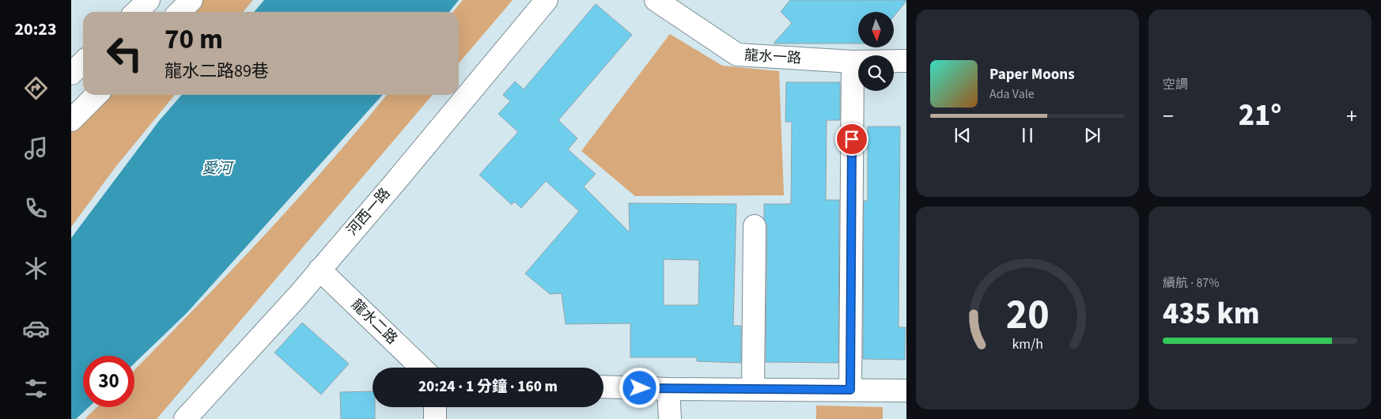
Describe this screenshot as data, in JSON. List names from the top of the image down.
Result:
{
  "streets": {
    "street": ["龍水一路", "河西一路", "龍水二路"]
  },
  "crossings": [
    ["河西一路", "龍水二路"]
  ],
  "water": ["愛河"],
  "north": "bottom",
  "page": {
    "tabs": "20:23",
    "tile": [
      "空調",
      ["續航 · 87%", "435 km"]
    ],
    "turn": ["70 m", "龍水二路89巷"],
    "song": ["Paper Moons", "Ada Vale"],
    "heat": ["−", "21°", "+"],
    "limit": "30",
    "trip": "20:24 · 1 分鐘 · 160 m",
    "gauge": ["20", "km/h"]
  }
}
